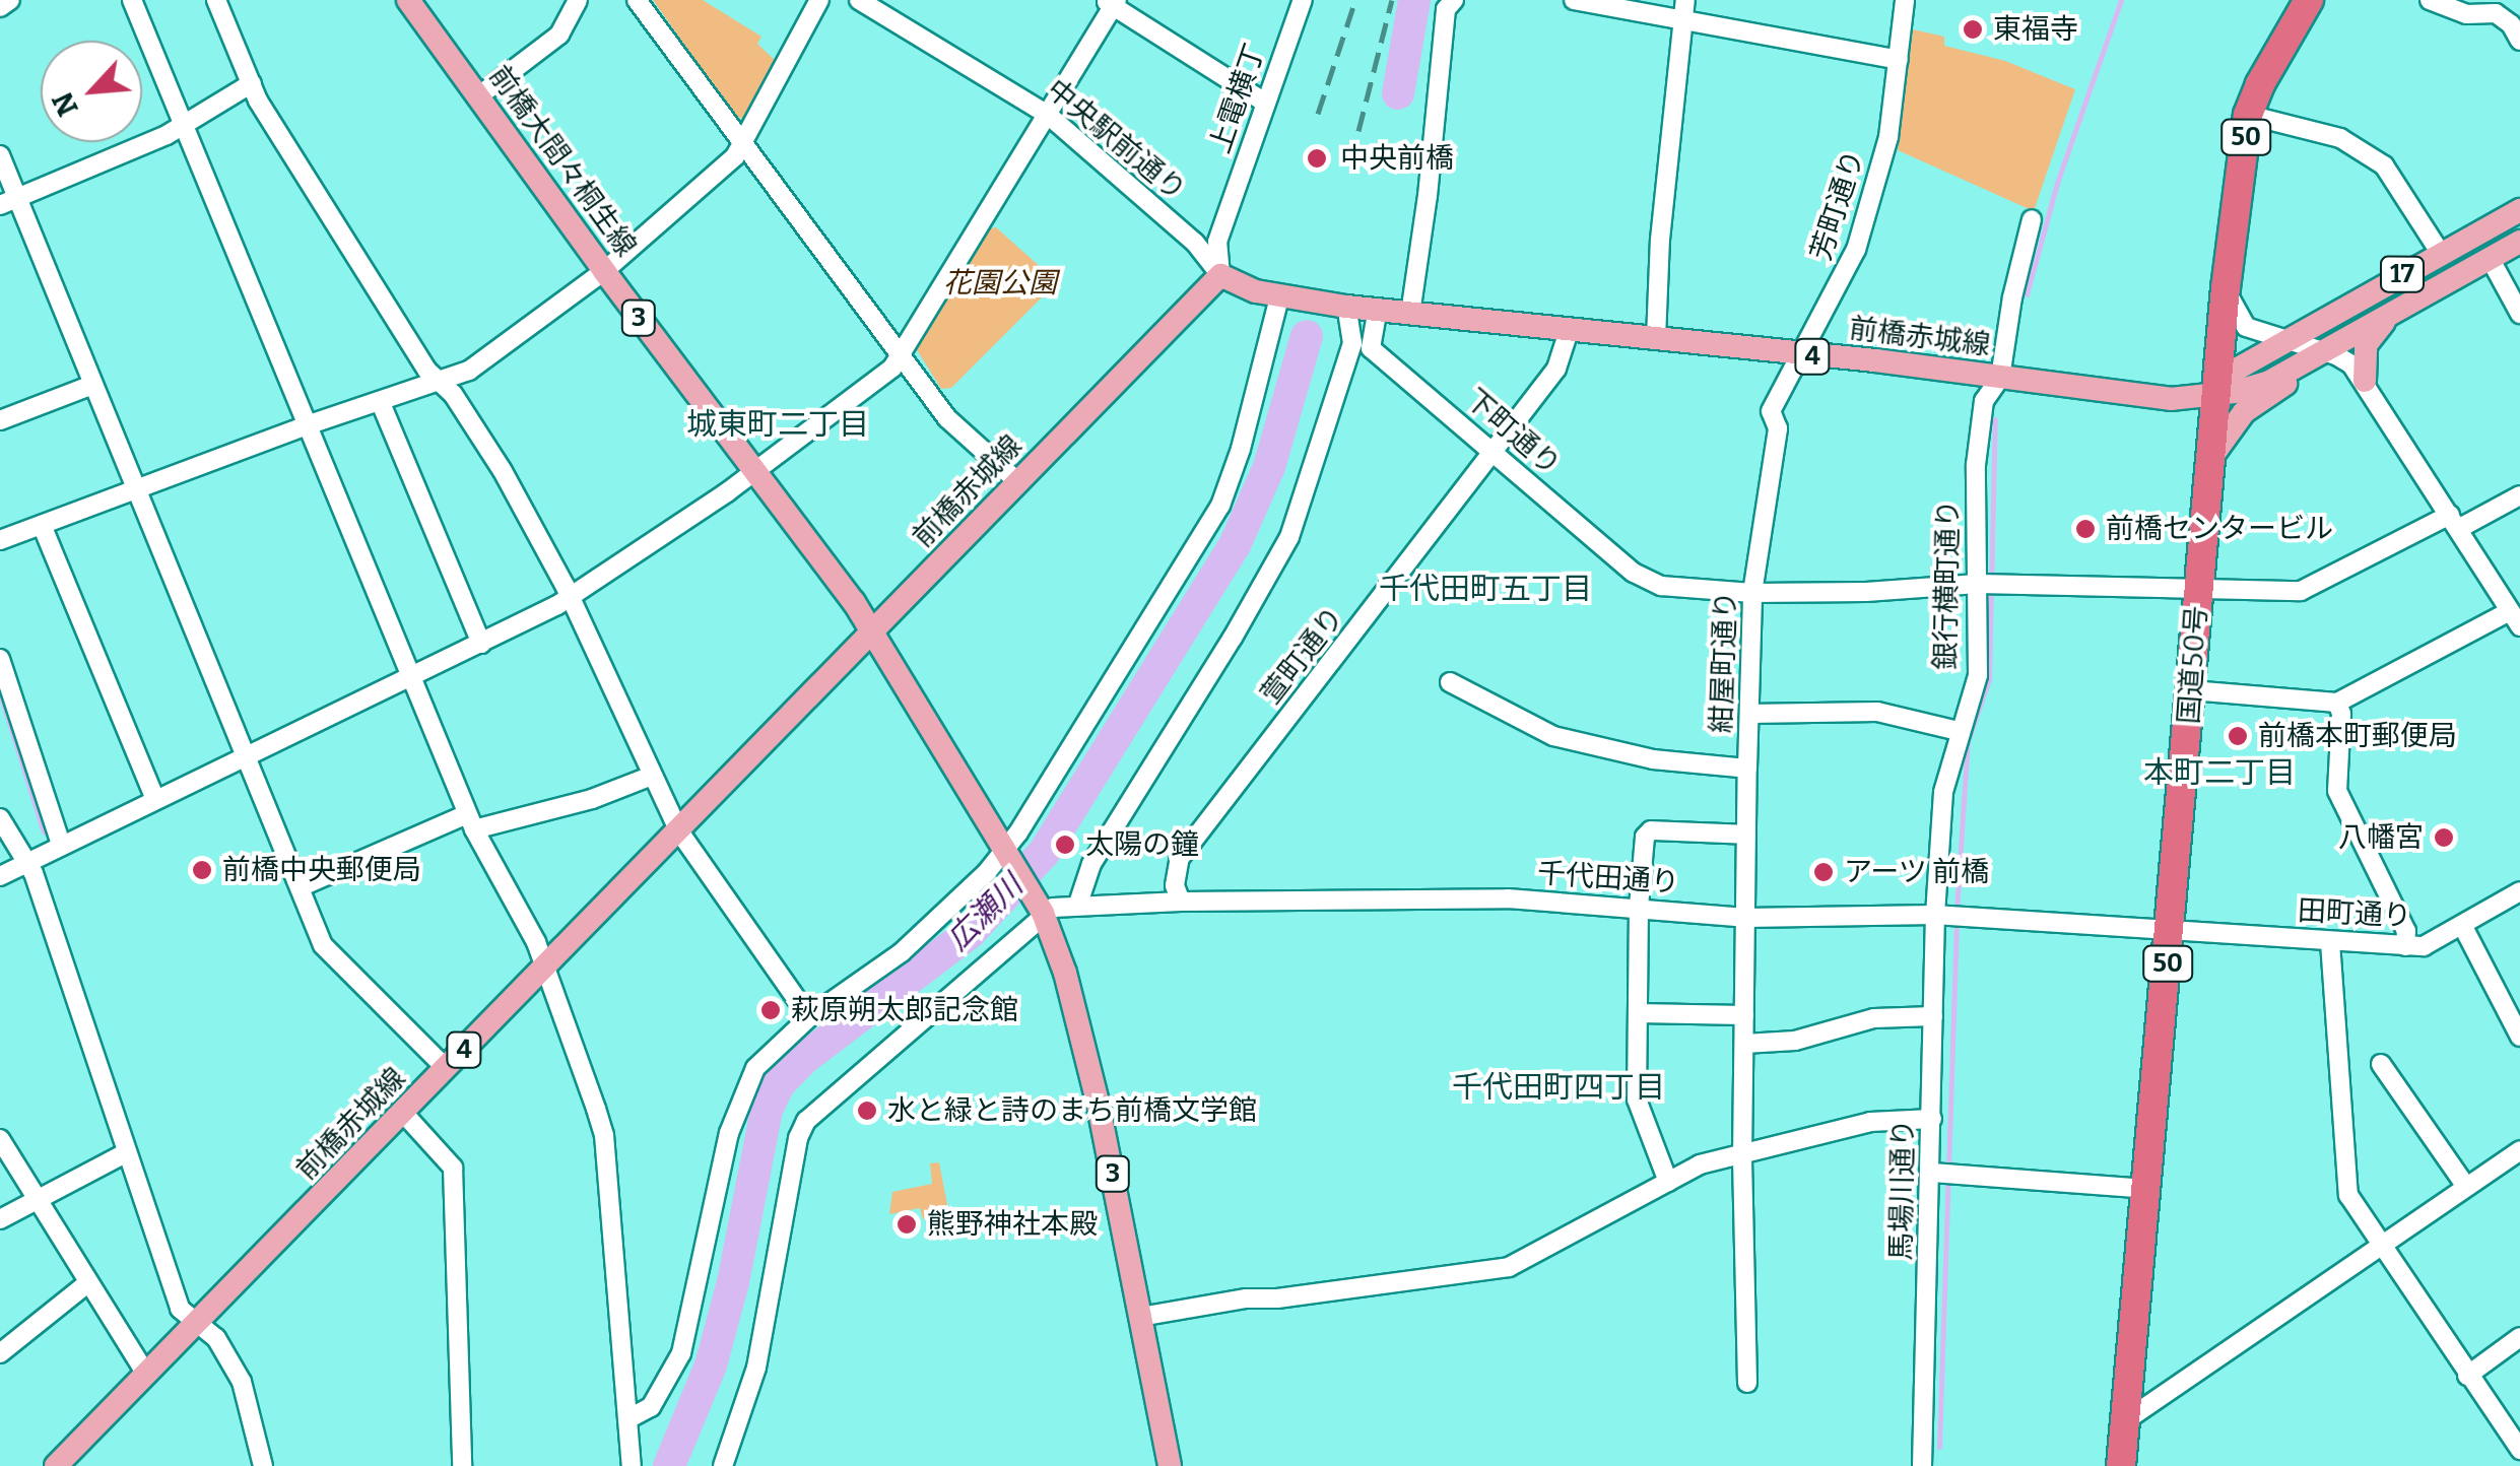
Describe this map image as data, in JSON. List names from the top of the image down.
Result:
{
  "streets": {
    "highway": ["50", "国道50号"],
    "main road": [
      "前橋大間々桐生線",
      "17",
      "3",
      "前橋赤城線",
      "4"
    ],
    "street": [
      "上電横丁",
      "中央駅前通り",
      "芳町通り",
      "下町通り",
      "銀行横町通り",
      "萱町通り",
      "紺屋町通り",
      "千代田通り",
      "田町通り",
      "馬場川通り"
    ]
  },
  "crossings": [
    ["上電横丁", "中央駅前通り"],
    ["上電横丁", "前橋赤城線"],
    ["中央駅前通り", "前橋赤城線"],
    ["前橋大間々桐生線", "3"],
    ["前橋大間々桐生線", "前橋赤城線"],
    ["芳町通り", "前橋赤城線"],
    ["芳町通り", "紺屋町通り"],
    ["17", "前橋赤城線"],
    ["17", "国道50号"],
    ["3", "千代田通り"],
    ["前橋赤城線", "銀行横町通り"],
    ["前橋赤城線", "萱町通り"],
    ["前橋赤城線", "国道50号"],
    ["下町通り", "萱町通り"],
    ["下町通り", "紺屋町通り"],
    ["銀行横町通り", "千代田通り"],
    ["銀行横町通り", "馬場川通り"],
    ["萱町通り", "千代田通り"],
    ["紺屋町通り", "千代田通り"],
    ["国道50号", "千代田通り"],
    ["国道50号", "田町通り"],
    ["千代田通り", "田町通り"],
    ["千代田通り", "馬場川通り"]
  ],
  "districts": [
    "城東町二丁目",
    "千代田町五丁目",
    "本町二丁目",
    "千代田町四丁目"
  ],
  "water": ["広瀬川"],
  "parks": ["花園公園"],
  "places": [
    "東福寺",
    "中央前橋",
    "前橋センタービル",
    "前橋本町郵便局",
    "八幡宮",
    "太陽の鐘",
    "前橋中央郵便局",
    "アーツ 前橋",
    "萩原朔太郎記念館",
    "水と緑と詩のまち前橋文学館",
    "熊野神社本殿"
  ],
  "north": "bottom left"
}
